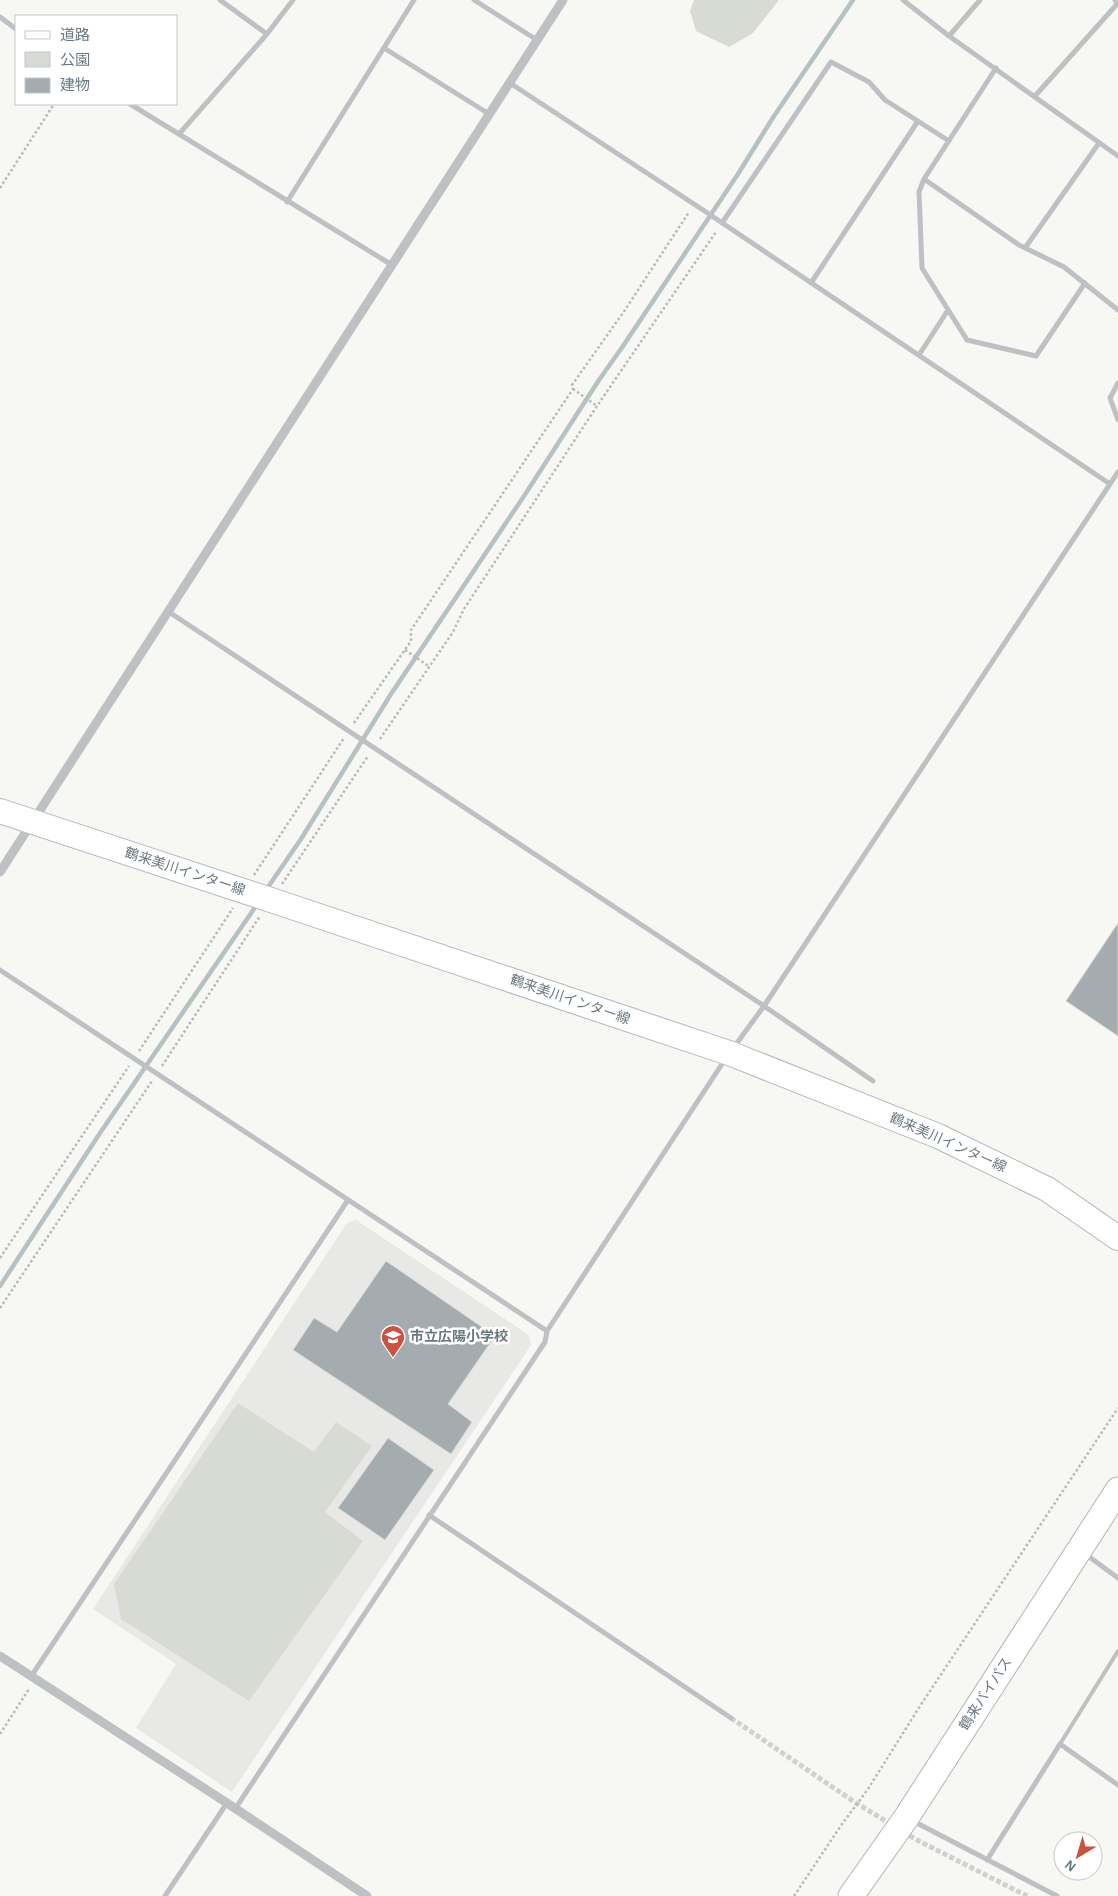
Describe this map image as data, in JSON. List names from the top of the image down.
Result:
{
  "streets": {
    "highway": ["鶴来バイパス"],
    "main road": ["鶴来美川インター線"]
  },
  "places": {
    "school or university": ["市立広陽小学校"]
  },
  "legend": ["道路", "公園", "建物"],
  "north": "bottom left"
}
